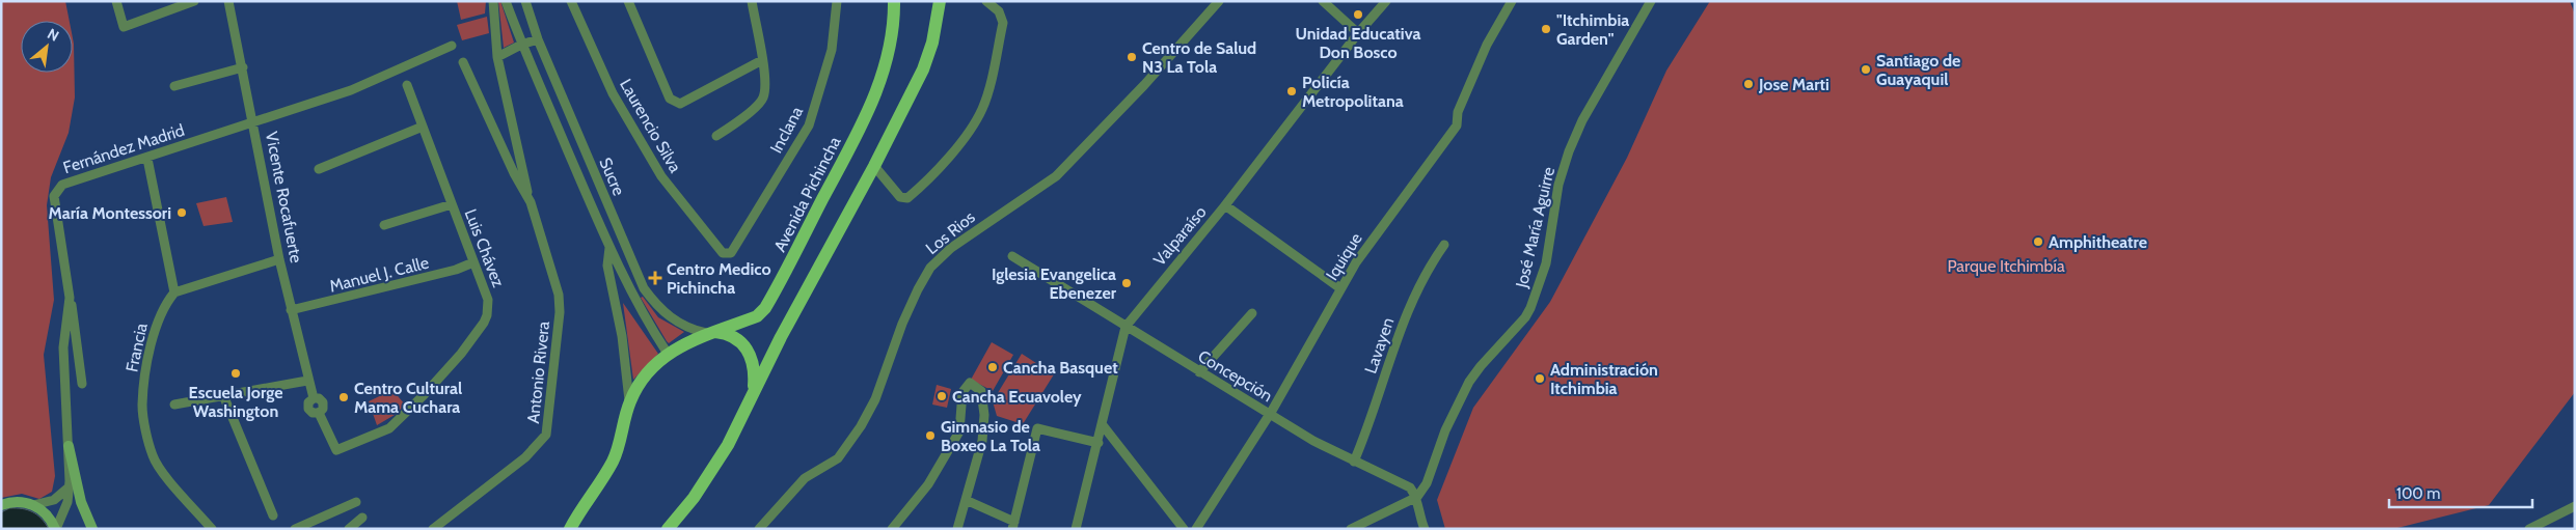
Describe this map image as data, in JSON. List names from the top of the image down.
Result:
{
  "streets": {
    "main road": ["Avenida Pichincha"],
    "street": [
      "Laurencio Silva",
      "Inclana",
      "Fernández Madrid",
      "Sucre",
      "Vicente Rocafuerte",
      "José María Aguirre",
      "Los Rios",
      "Valparaíso",
      "Luis Chávez",
      "Iquique",
      "Manuel J. Calle",
      "Lavayen",
      "Francia",
      "Antonio Rivera",
      "Concepción"
    ]
  },
  "crossings": [
    ["Laurencio Silva", "Inclana"],
    ["Fernández Madrid", "Vicente Rocafuerte"],
    ["Sucre", "Avenida Pichincha"],
    ["Vicente Rocafuerte", "Luis Chávez"],
    ["Vicente Rocafuerte", "Manuel J. Calle"],
    ["José María Aguirre", "Concepción"],
    ["Valparaíso", "Concepción"],
    ["Luis Chávez", "Manuel J. Calle"],
    ["Iquique", "Concepción"],
    ["Lavayen", "Concepción"]
  ],
  "parks": ["Parque Itchimbía"],
  "places": {
    "other": [
      "Unidad Educativa Don Bosco",
      "\"Itchimbia Garden\"",
      "Centro de Salud N3 La Tola",
      "Santiago de Guayaquil",
      "Jose Marti",
      "Policía Metropolitana",
      "María Montessori",
      "Amphitheatre",
      "Iglesia Evangelica Ebenezer",
      "Cancha Basquet",
      "Escuela Jorge Washington",
      "Administración Itchimbia",
      "Cancha Ecuavoley",
      "Centro Cultural Mama Cuchara",
      "Gimnasio de Boxeo La Tola"
    ],
    "health": ["Centro Medico Pichincha"]
  },
  "scale_bar": "100 m",
  "north": "top right"
}
